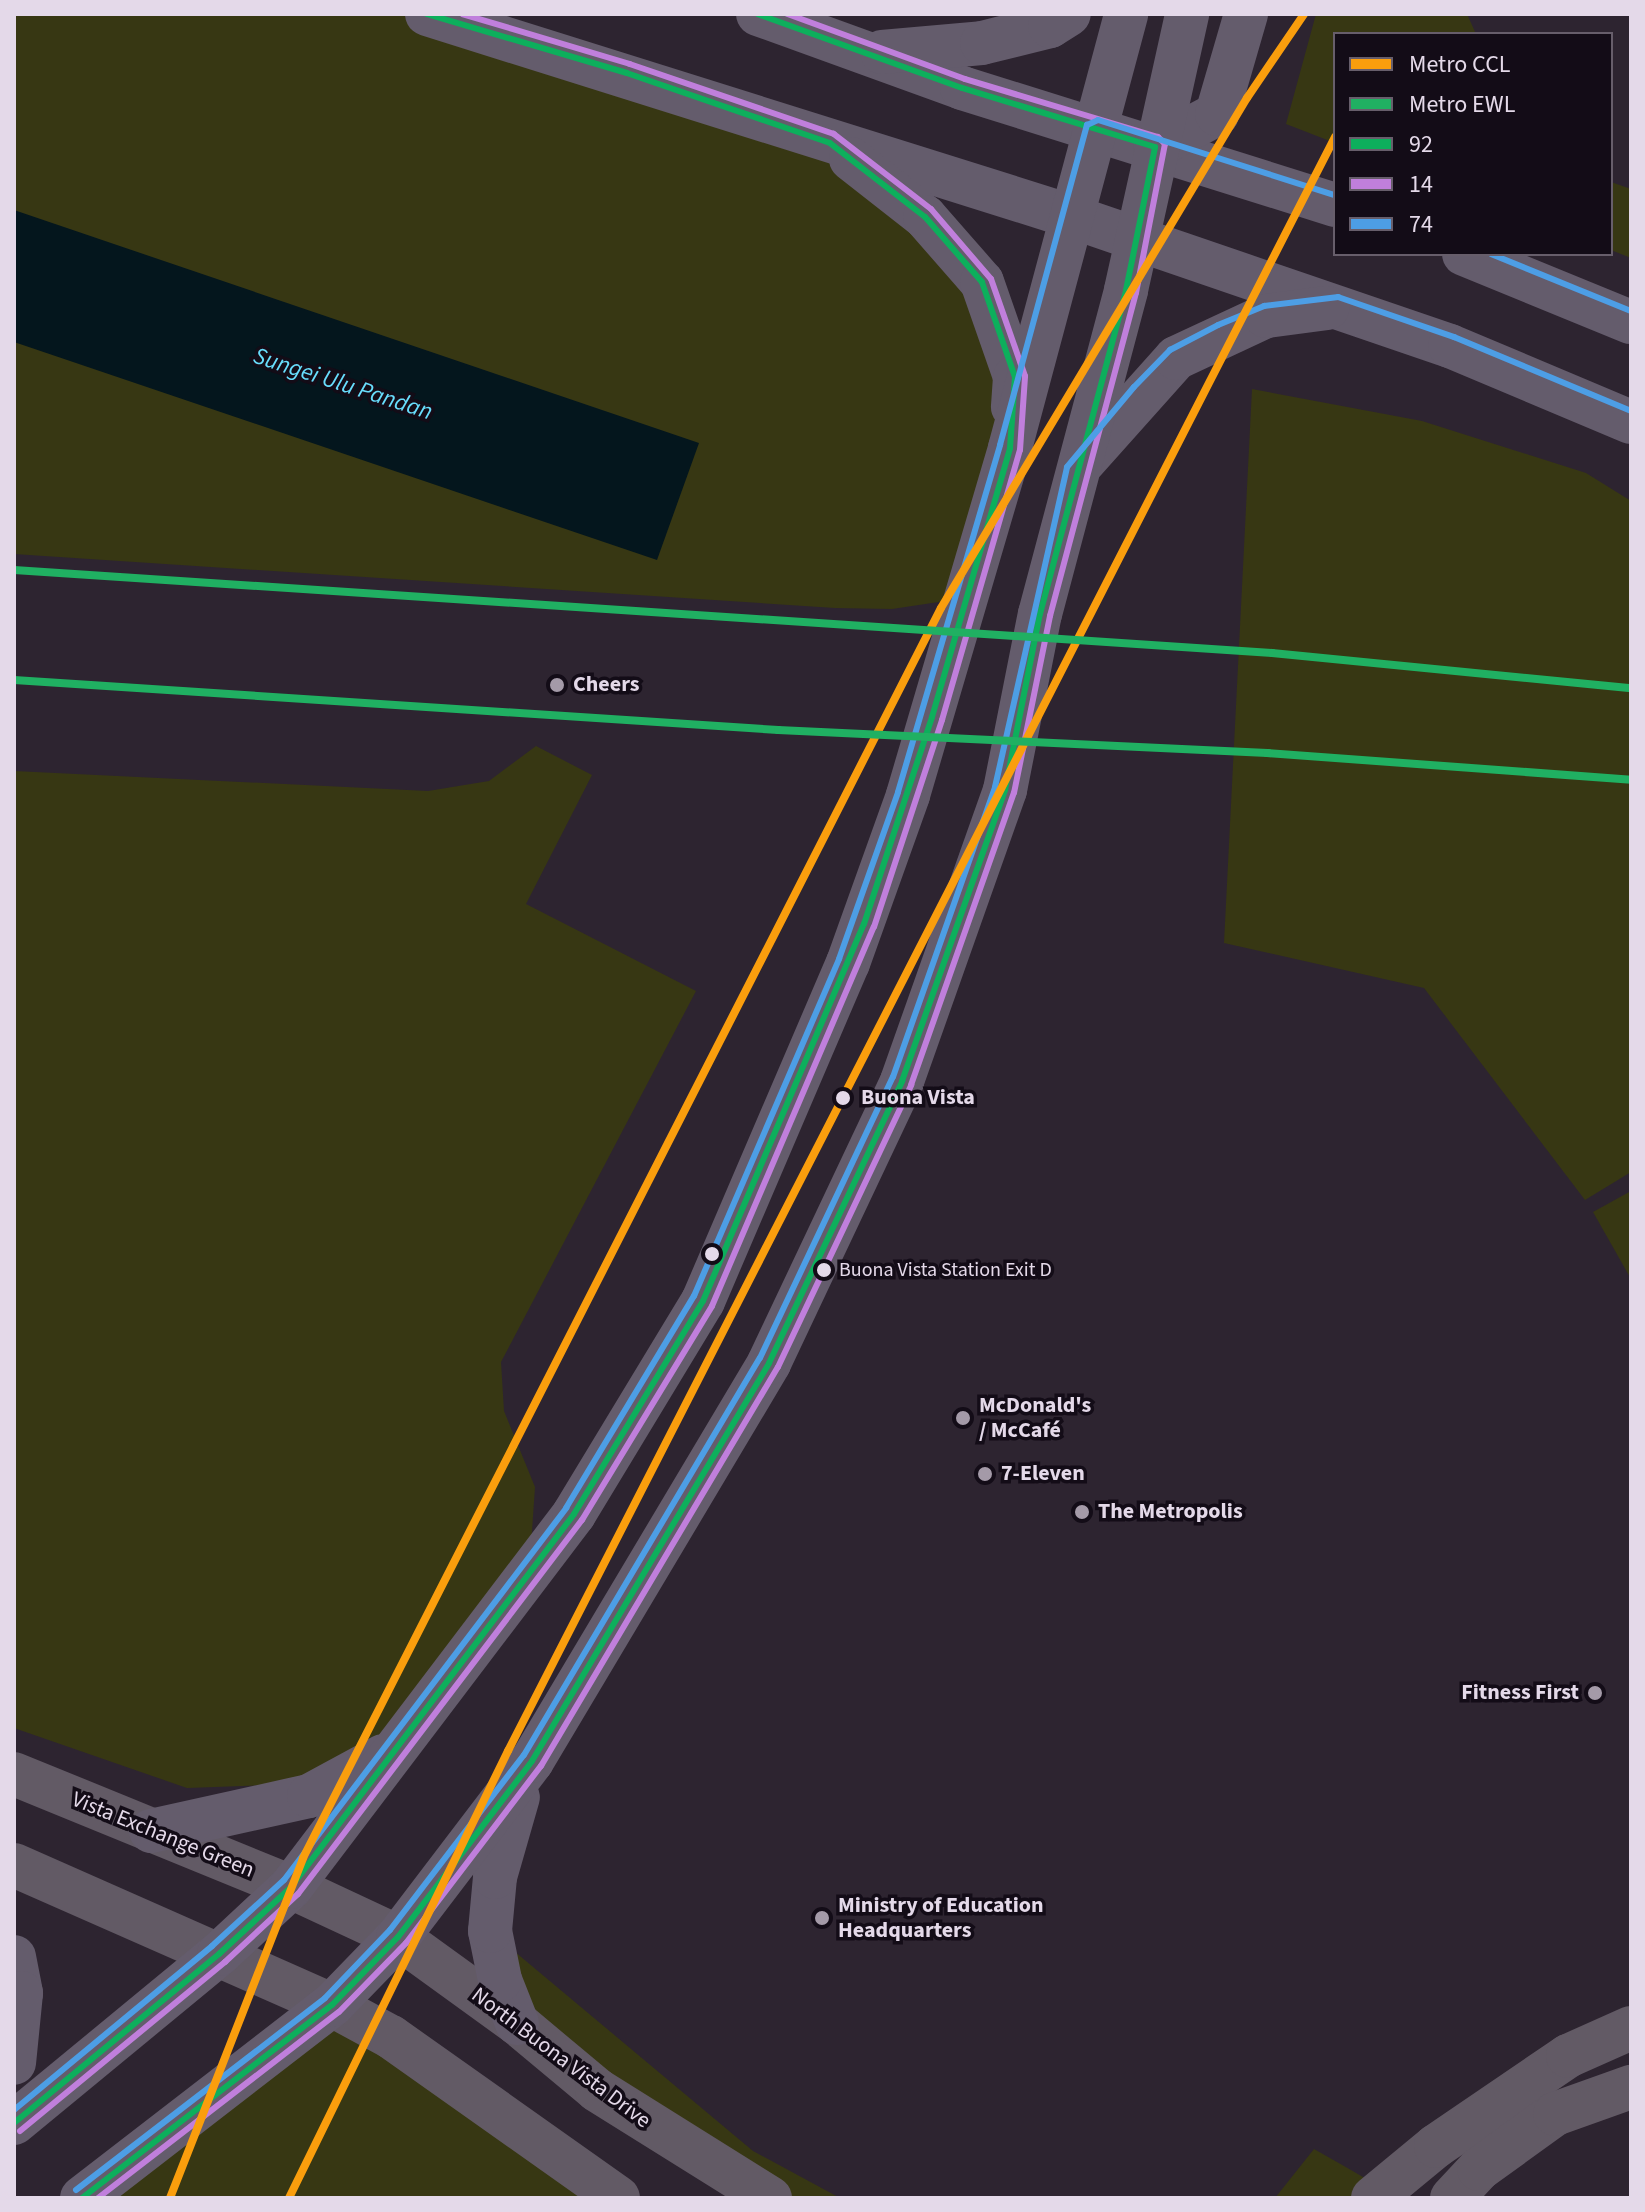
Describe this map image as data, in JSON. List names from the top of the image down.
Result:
{
  "streets": {
    "street": ["Vista Exchange Green", "North Buona Vista Drive"]
  },
  "crossings": [
    ["Vista Exchange Green", "North Buona Vista Drive"]
  ],
  "water": ["Sungei Ulu Pandan"],
  "places": [
    "Cheers",
    "Buona Vista",
    "Buona Vista Station Exit D",
    "McDonald's / McCafé",
    "7-Eleven",
    "The Metropolis",
    "Fitness First",
    "Ministry of Education Headquarters"
  ],
  "lines": [
    "metro line CCL",
    "transit line 92",
    "transit line 14",
    "transit line 74",
    "metro line EWL"
  ],
  "legend": [
    "Metro CCL",
    "Metro EWL",
    "92",
    "14",
    "74"
  ]
}
